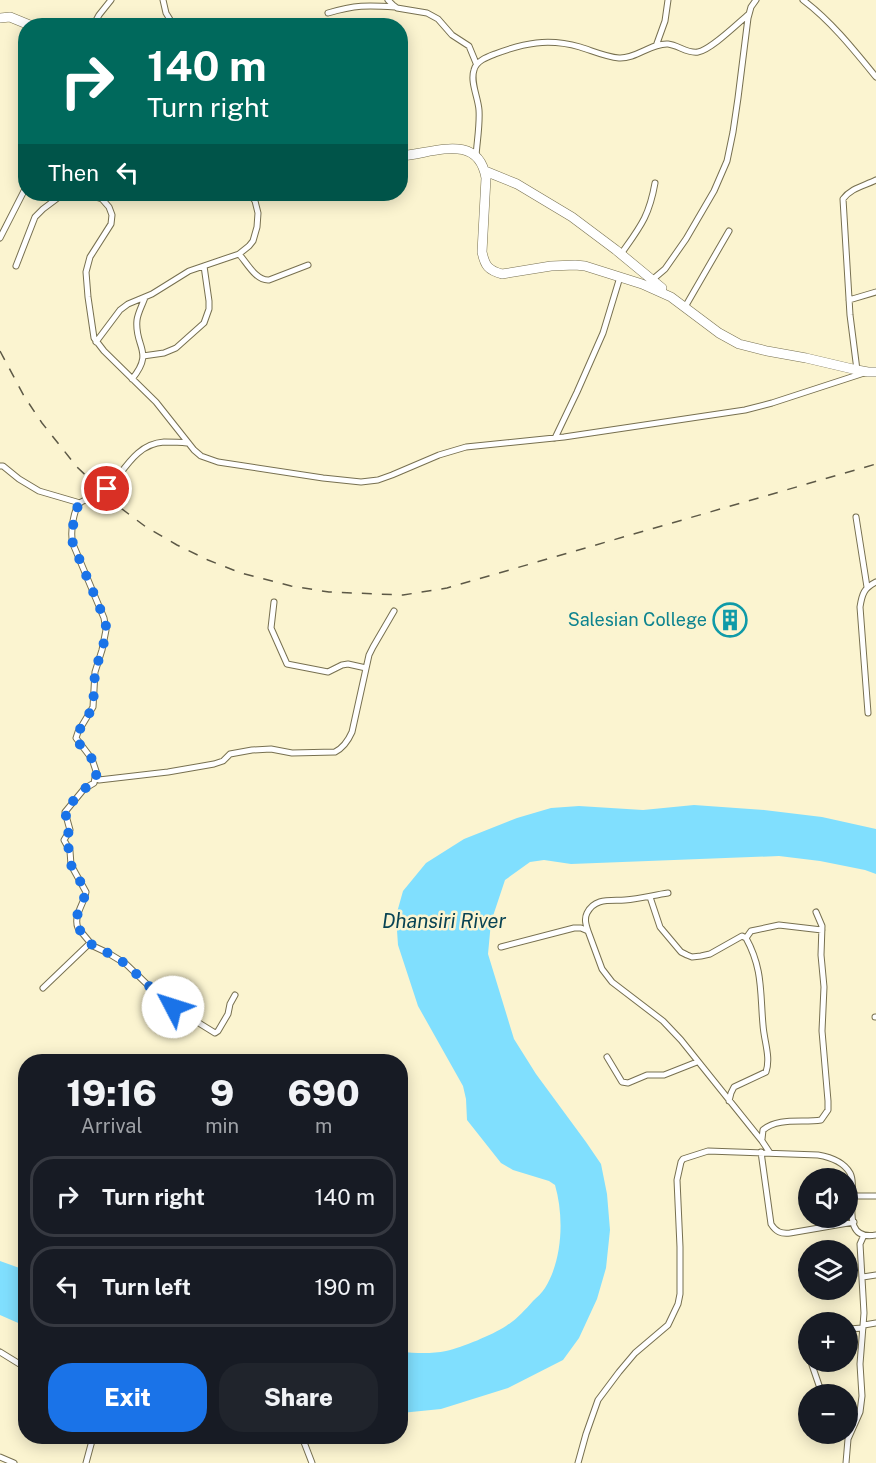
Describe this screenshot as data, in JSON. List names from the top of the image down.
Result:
{
  "water": ["Dhansiri River"],
  "places": {
    "building": ["Salesian College"]
  },
  "page": {
    "turn": ["140 m", "Turn right"],
    "then": "Then",
    "eta": [
      "19:16",
      "Arrival",
      "9",
      "min",
      "690",
      "m"
    ],
    "list": [
      {
        "name": "Turn right",
        "value": "140 m"
      },
      {
        "name": "Turn left",
        "value": "190 m"
      }
    ],
    "map_buttons": ["+", "−"],
    "buttons": ["Exit", "Share"]
  }
}
